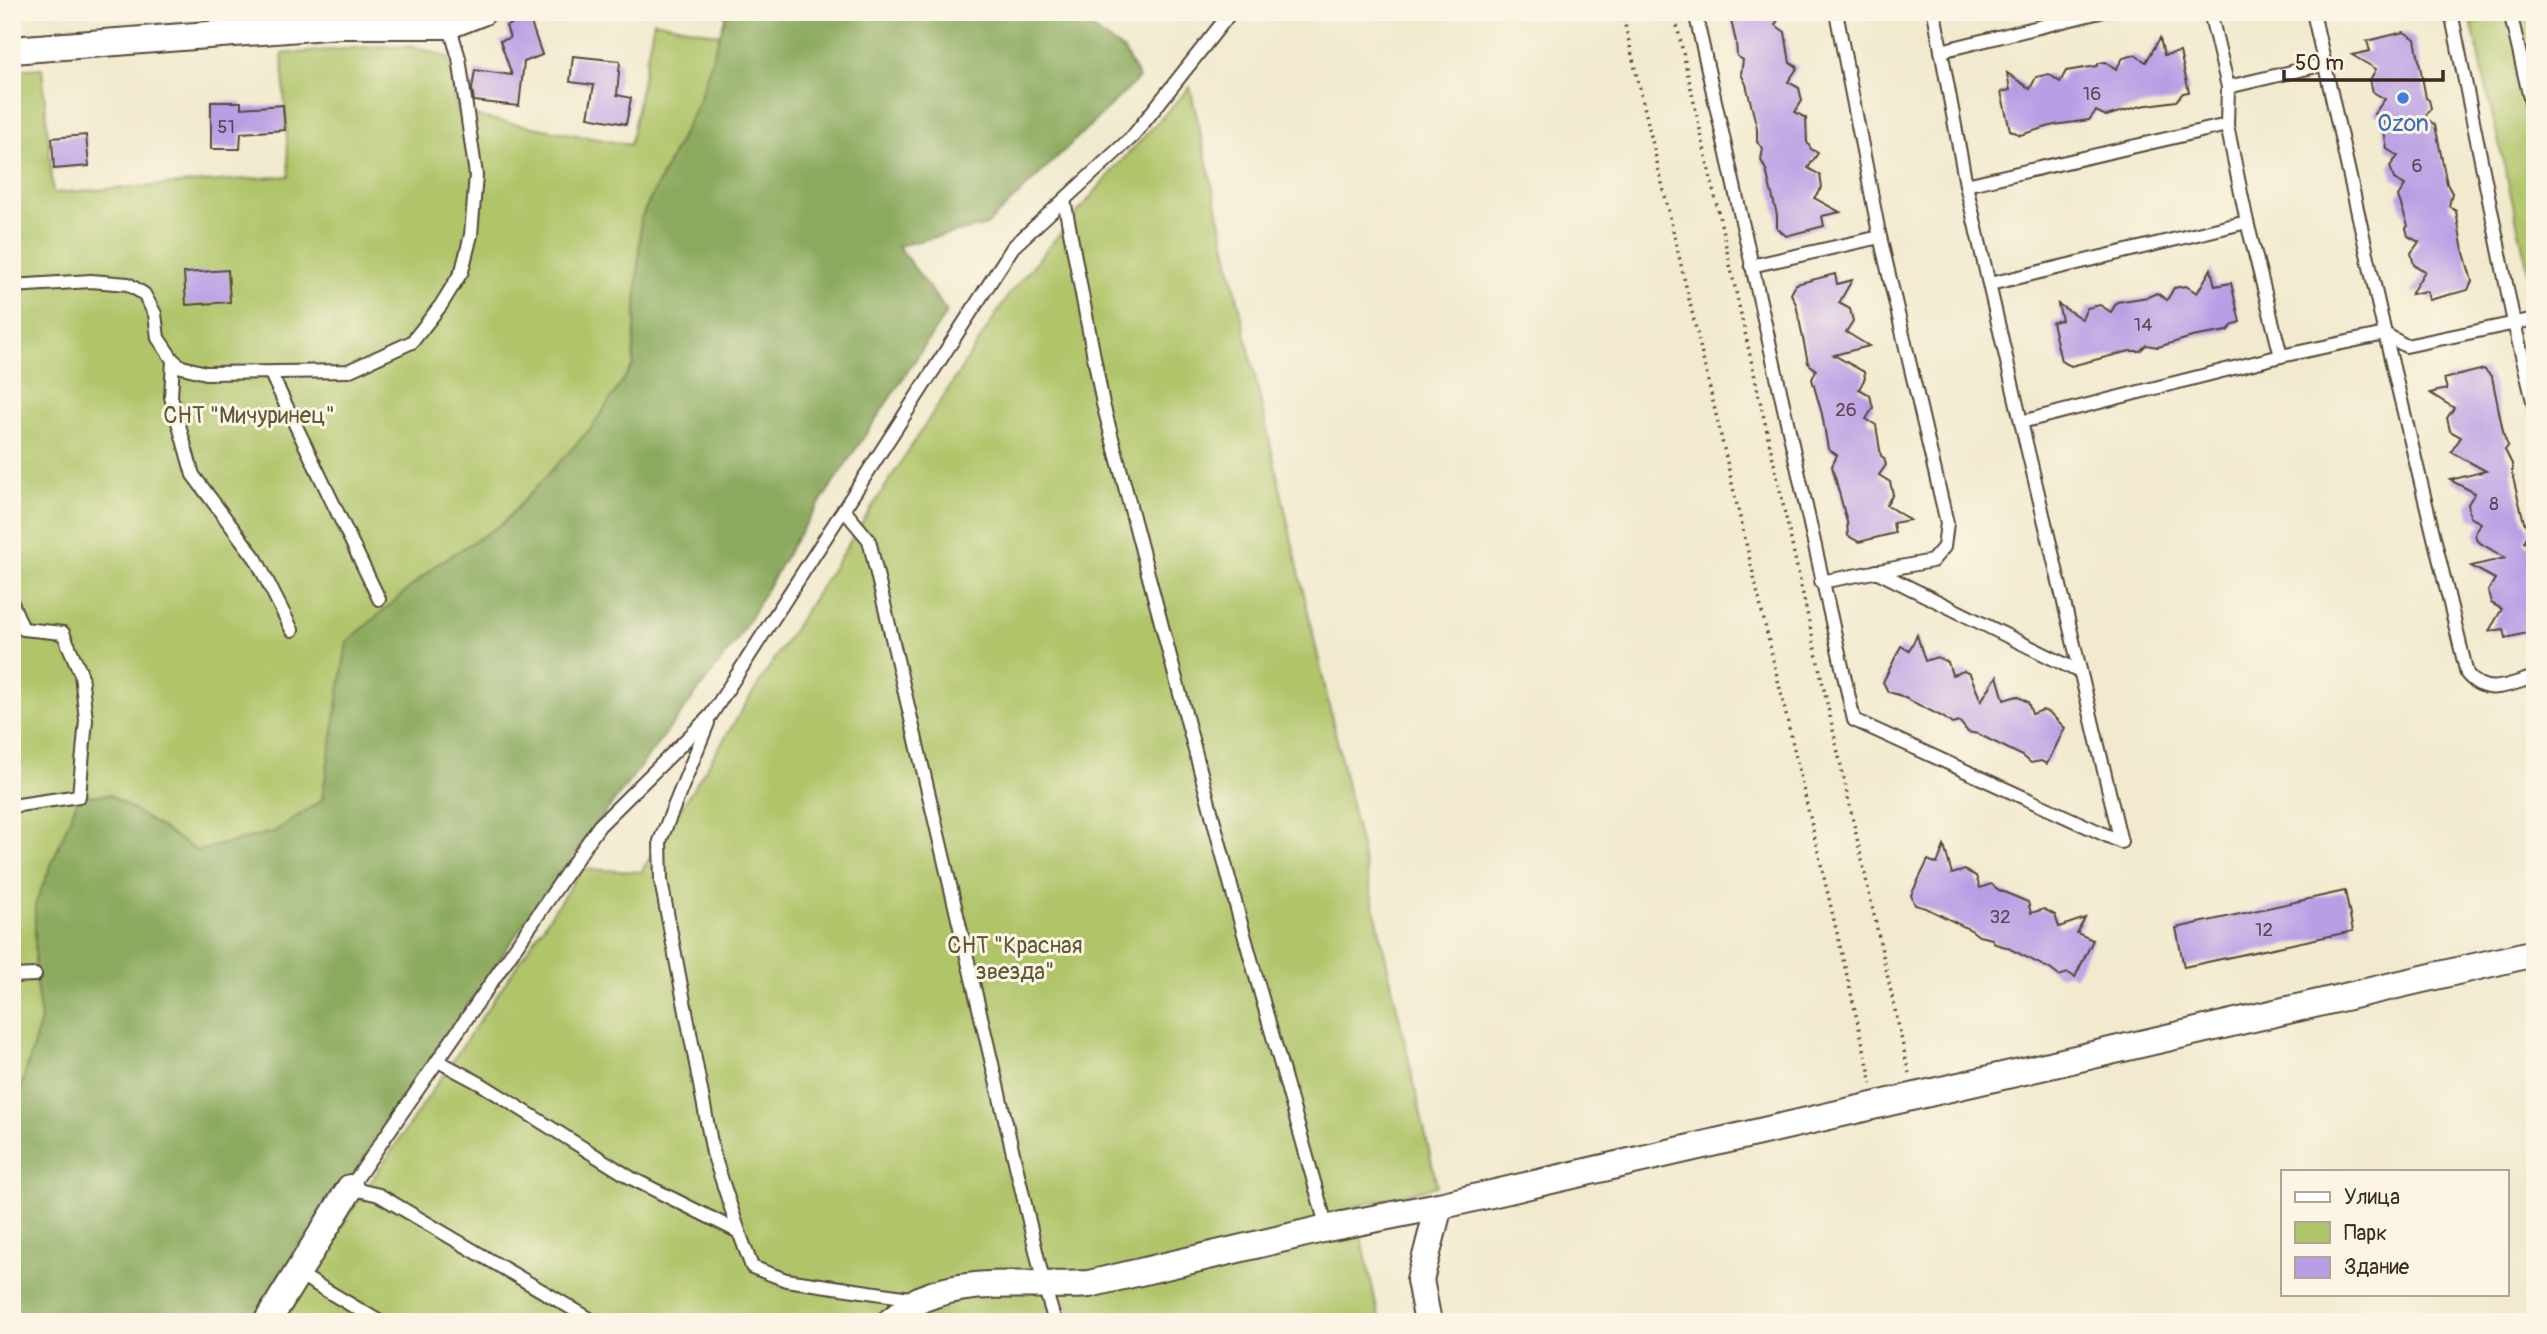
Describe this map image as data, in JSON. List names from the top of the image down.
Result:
{
  "parks": ["СНТ \"Мичуринец\"", "СНТ \"Красная звезда\""],
  "places": ["Ozon"],
  "house_numbers": [
    "16",
    "51",
    "6",
    "14",
    "26",
    "8",
    "32",
    "12"
  ],
  "legend": ["Улица", "Парк", "Здание"],
  "scale_bar": "50 m"
}
